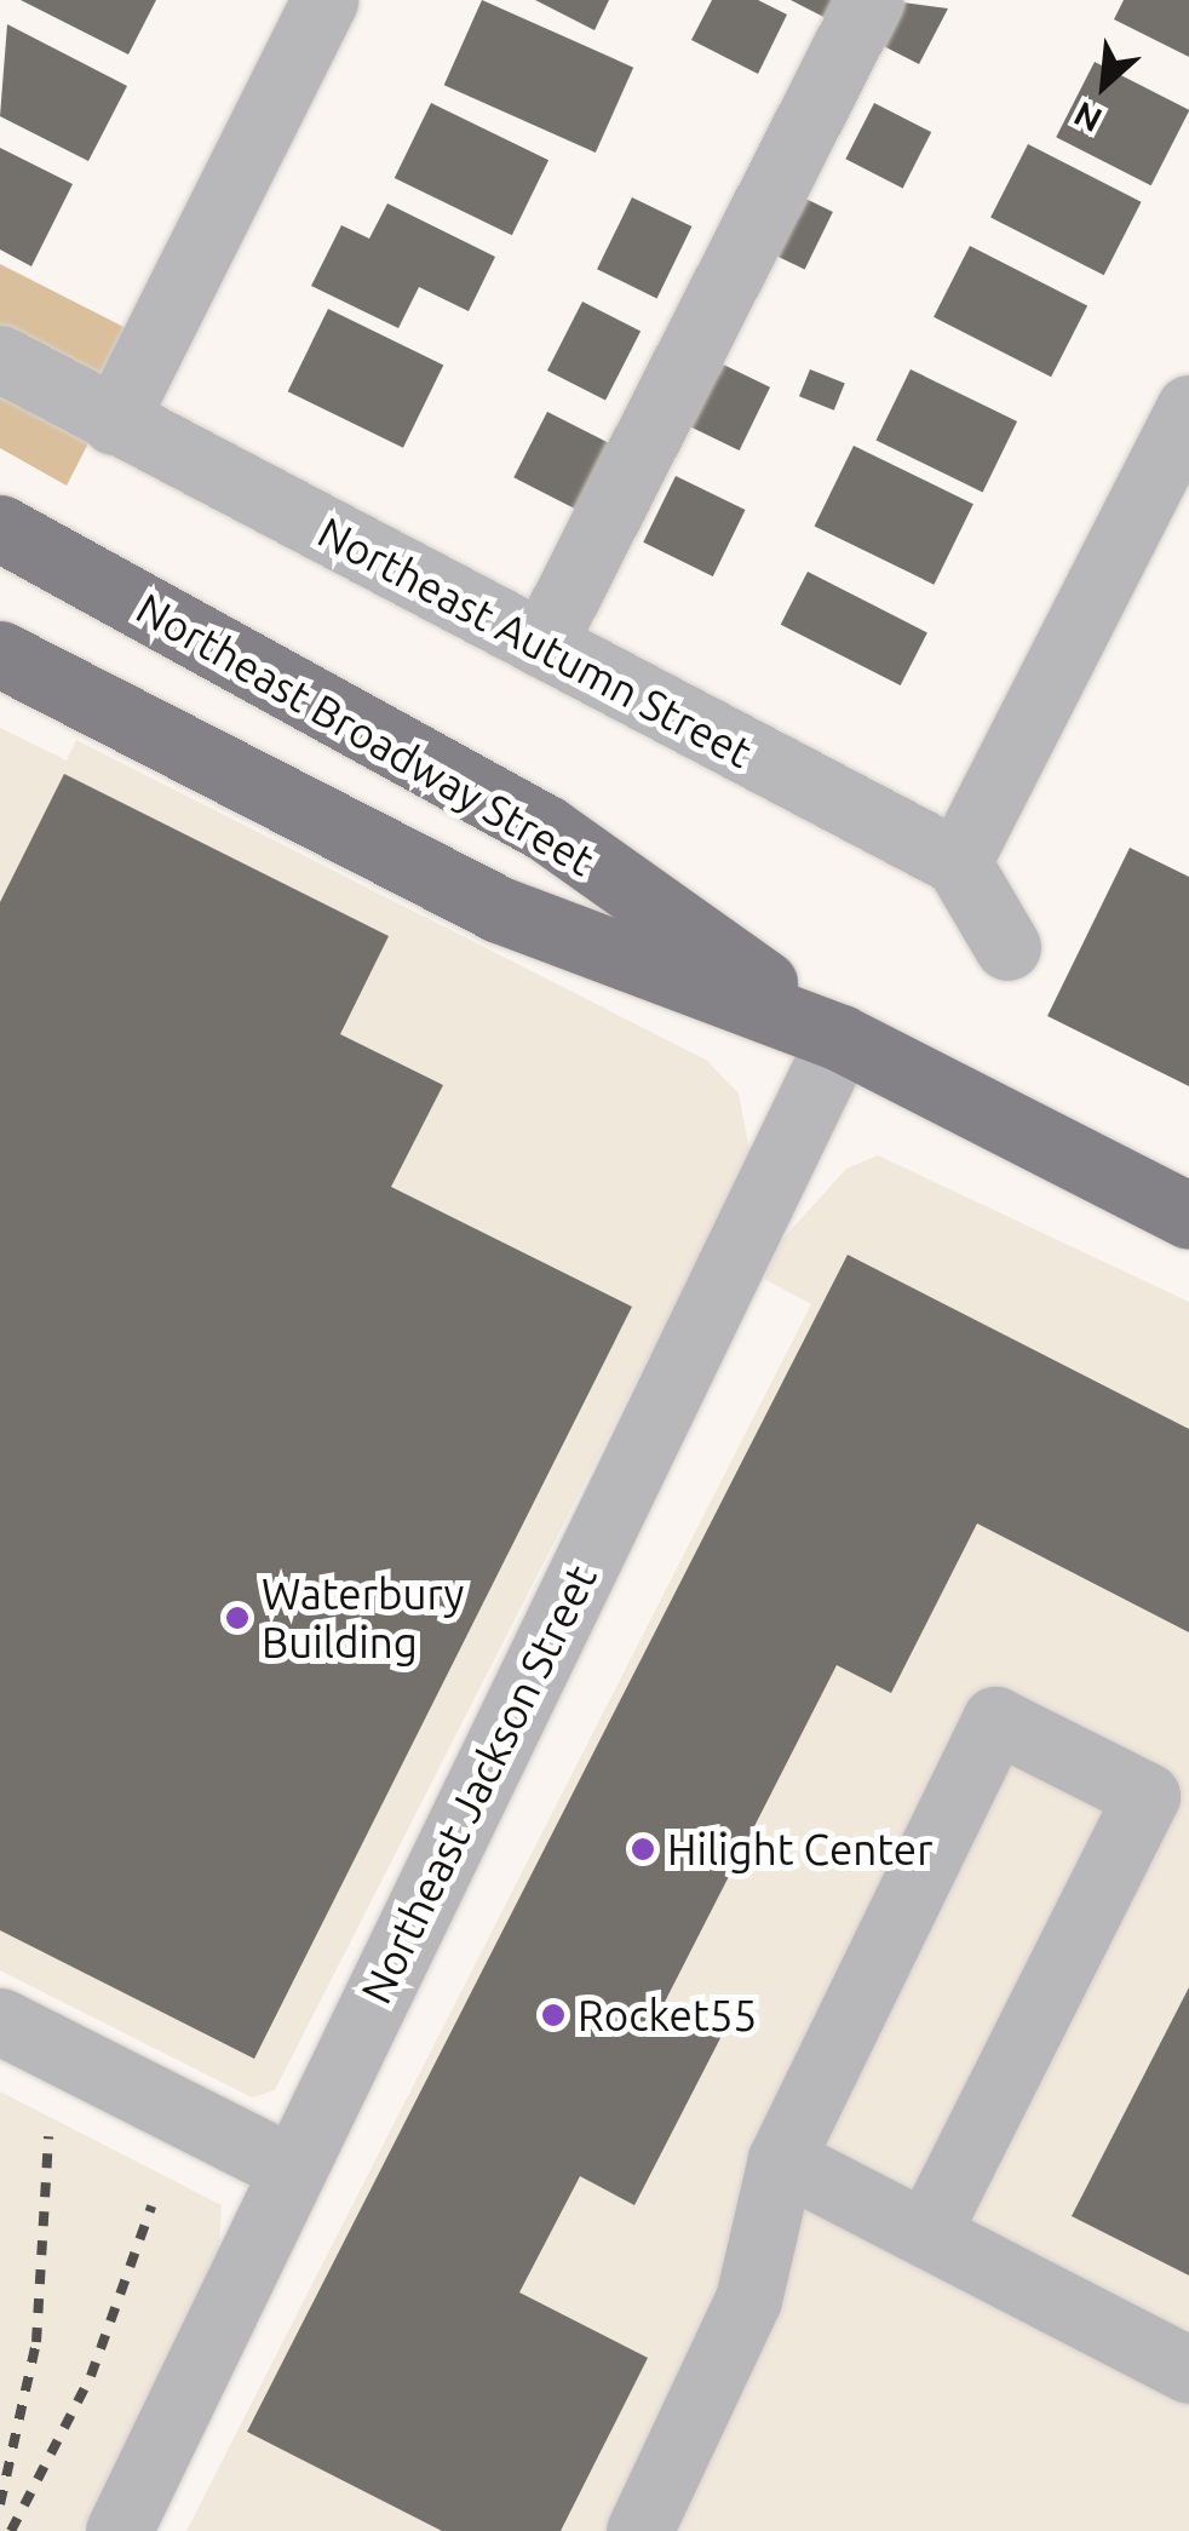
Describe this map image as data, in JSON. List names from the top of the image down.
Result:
{
  "streets": {
    "main road": ["Northeast Broadway Street"],
    "street": ["Northeast Autumn Street", "Northeast Jackson Street"]
  },
  "crossings": [
    ["Northeast Broadway Street", "Northeast Jackson Street"]
  ],
  "places": ["Waterbury Building", "Hilight Center", "Rocket55"],
  "north": "bottom left"
}
